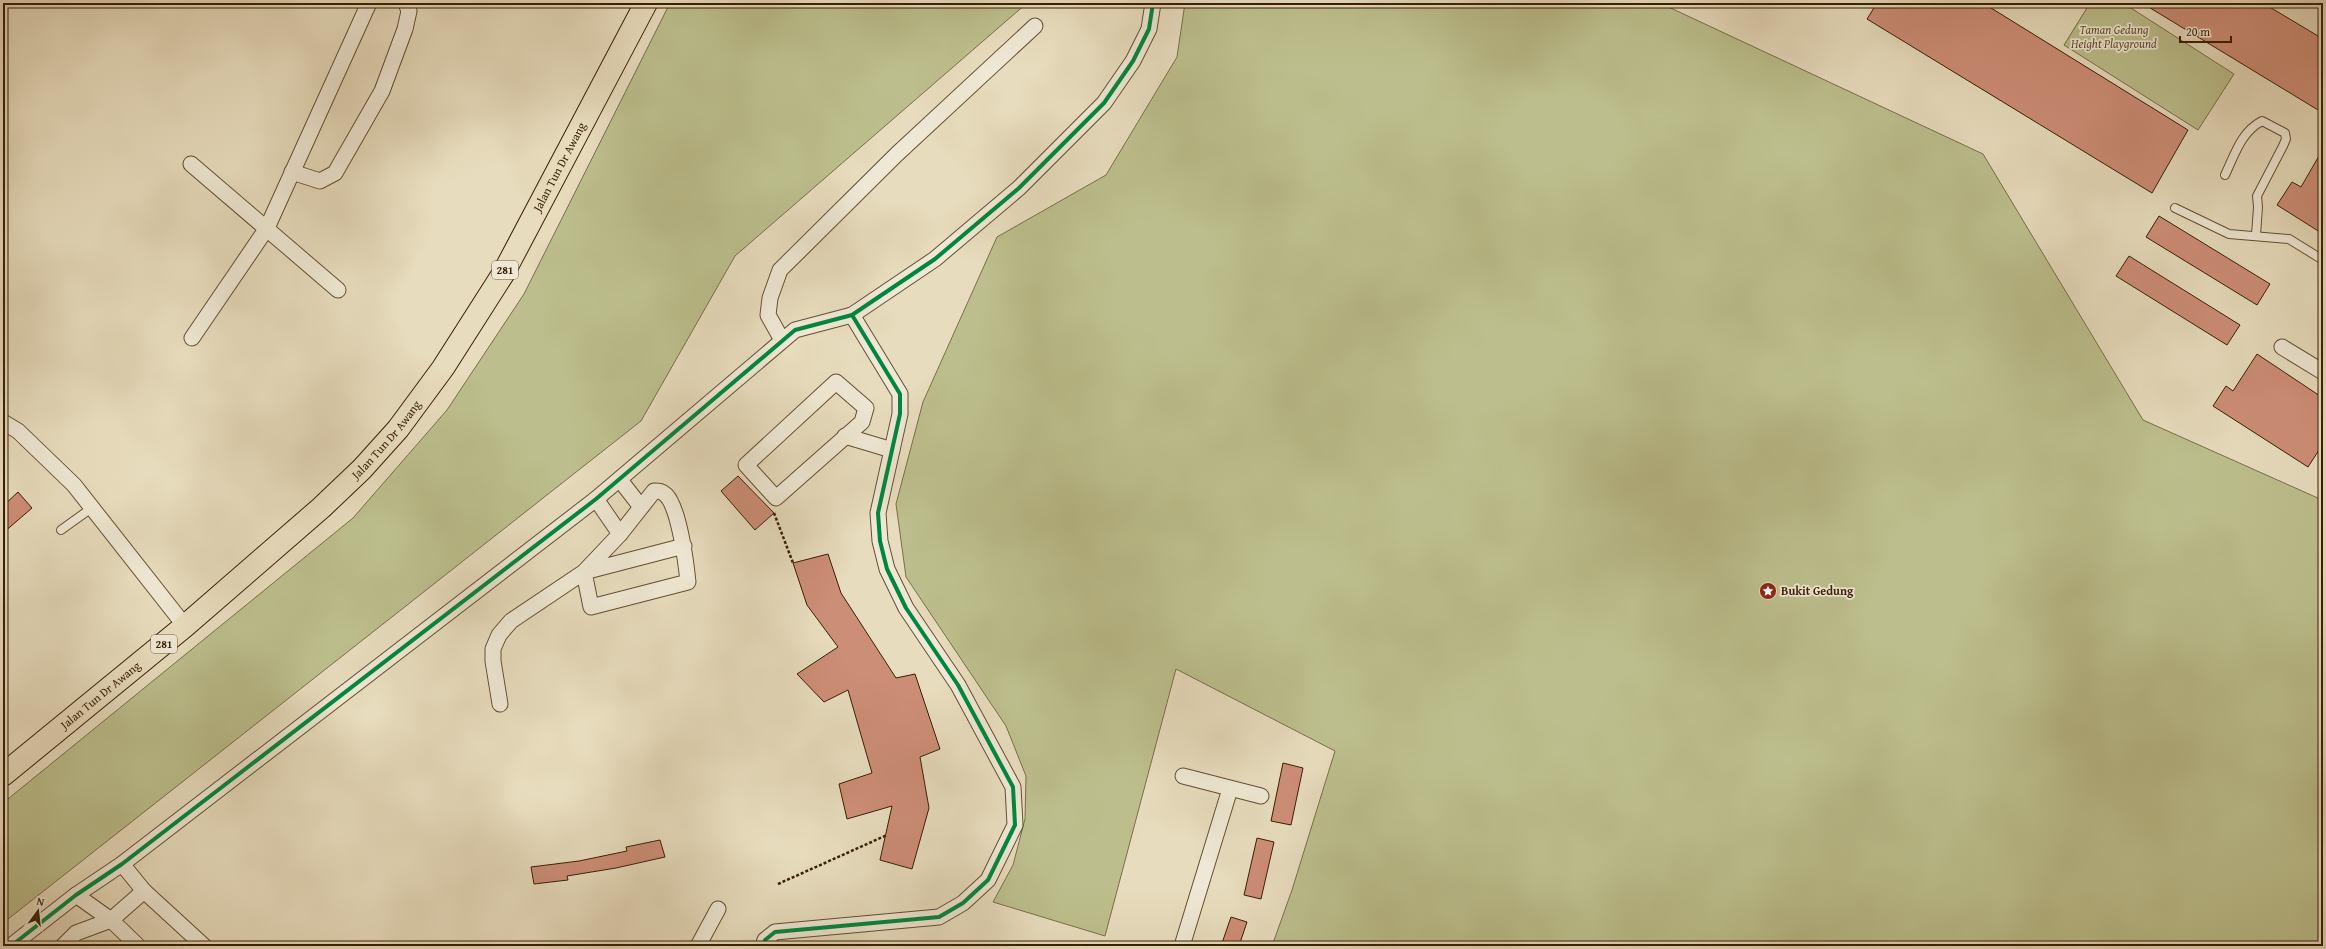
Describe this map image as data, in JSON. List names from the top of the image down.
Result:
{
  "streets": {
    "main road": ["Jalan Tun Dr Awang", "281"]
  },
  "parks": ["Taman Gedung Height Playground"],
  "places": {
    "place": ["Bukit Gedung"]
  },
  "scale_bar": "20 m",
  "north": "top"
}
